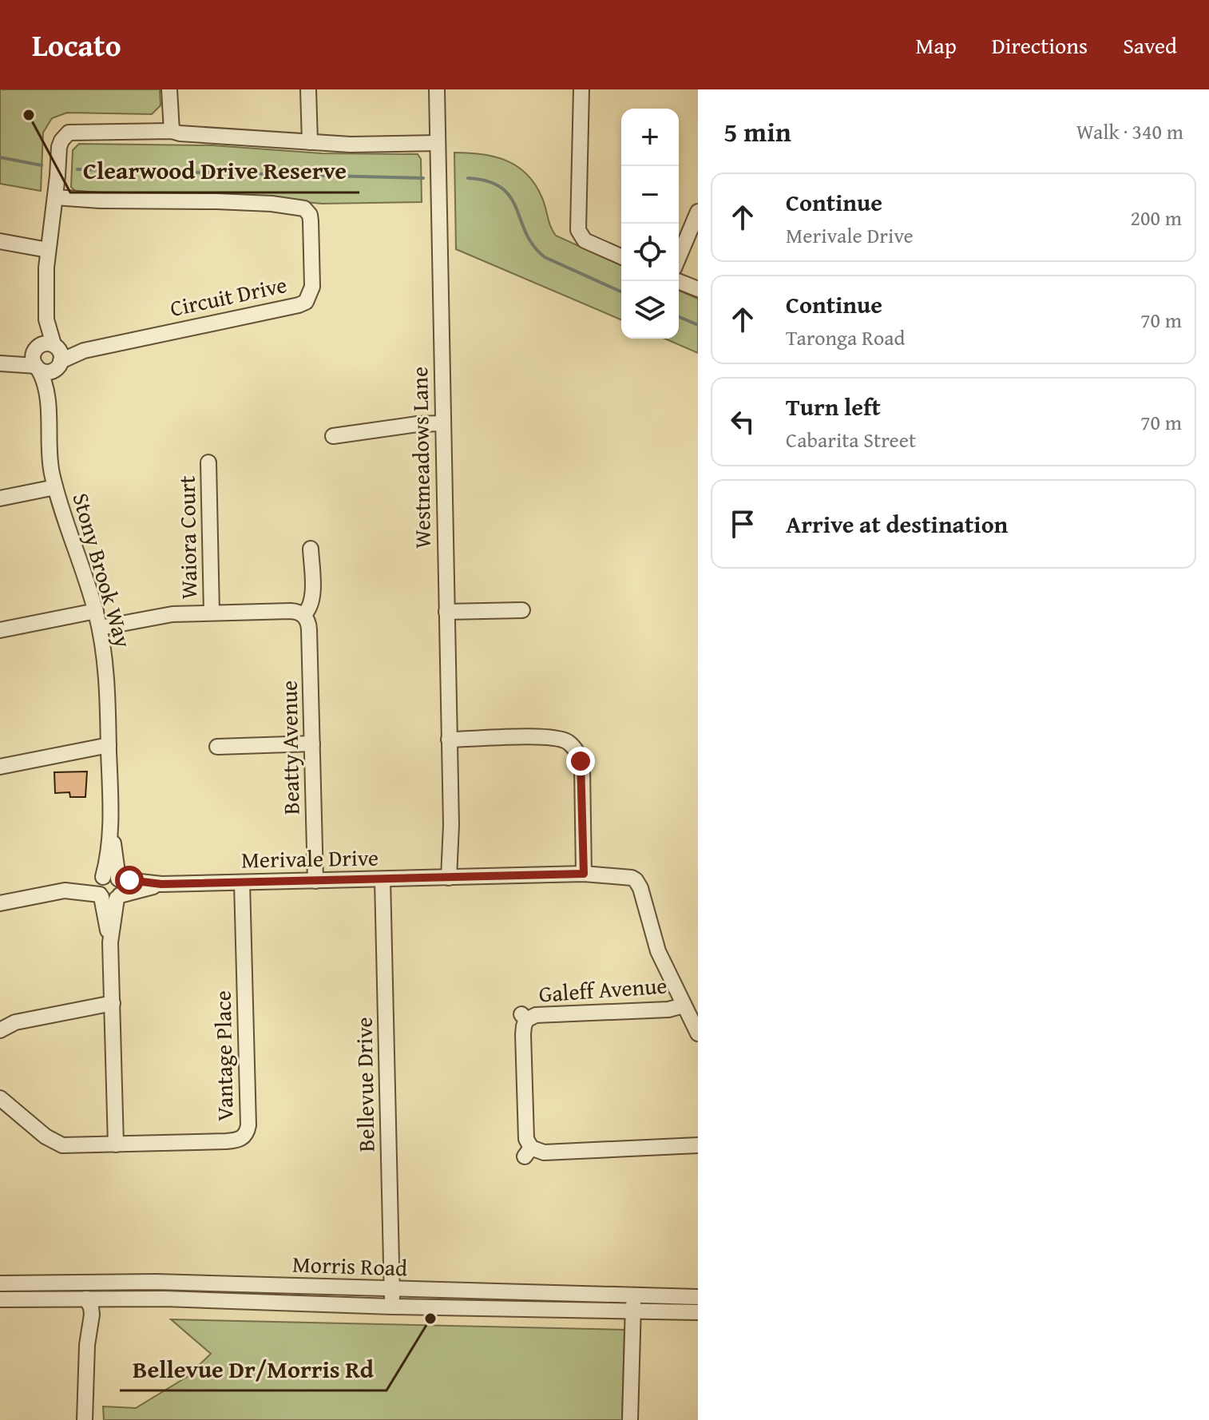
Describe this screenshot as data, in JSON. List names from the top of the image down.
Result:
{
  "streets": {
    "street": [
      "Circuit Drive",
      "Westmeadows Lane",
      "Waiora Court",
      "Stony Brook Way",
      "Beatty Avenue",
      "Merivale Drive",
      "Galeff Avenue",
      "Vantage Place",
      "Bellevue Drive",
      "Morris Road"
    ]
  },
  "crossings": [
    ["Circuit Drive", "Stony Brook Way"],
    ["Westmeadows Lane", "Merivale Drive"],
    ["Stony Brook Way", "Merivale Drive"],
    ["Beatty Avenue", "Merivale Drive"],
    ["Merivale Drive", "Galeff Avenue"],
    ["Merivale Drive", "Vantage Place"],
    ["Merivale Drive", "Bellevue Drive"],
    ["Bellevue Drive", "Morris Road"]
  ],
  "places": ["Clearwood Drive Reserve", "Bellevue Dr/Morris Rd"],
  "page": {
    "header": "Locato",
    "nav": ["Map", "Directions", "Saved"],
    "heading": ["5 min", "Walk · 340 m"],
    "map_buttons": ["+", "−"],
    "list": [
      ["Continue", "Merivale Drive", "200 m"],
      ["Continue", "Taronga Road", "70 m"],
      ["Turn left", "Cabarita Street", "70 m"],
      "Arrive at destination"
    ]
  }
}
